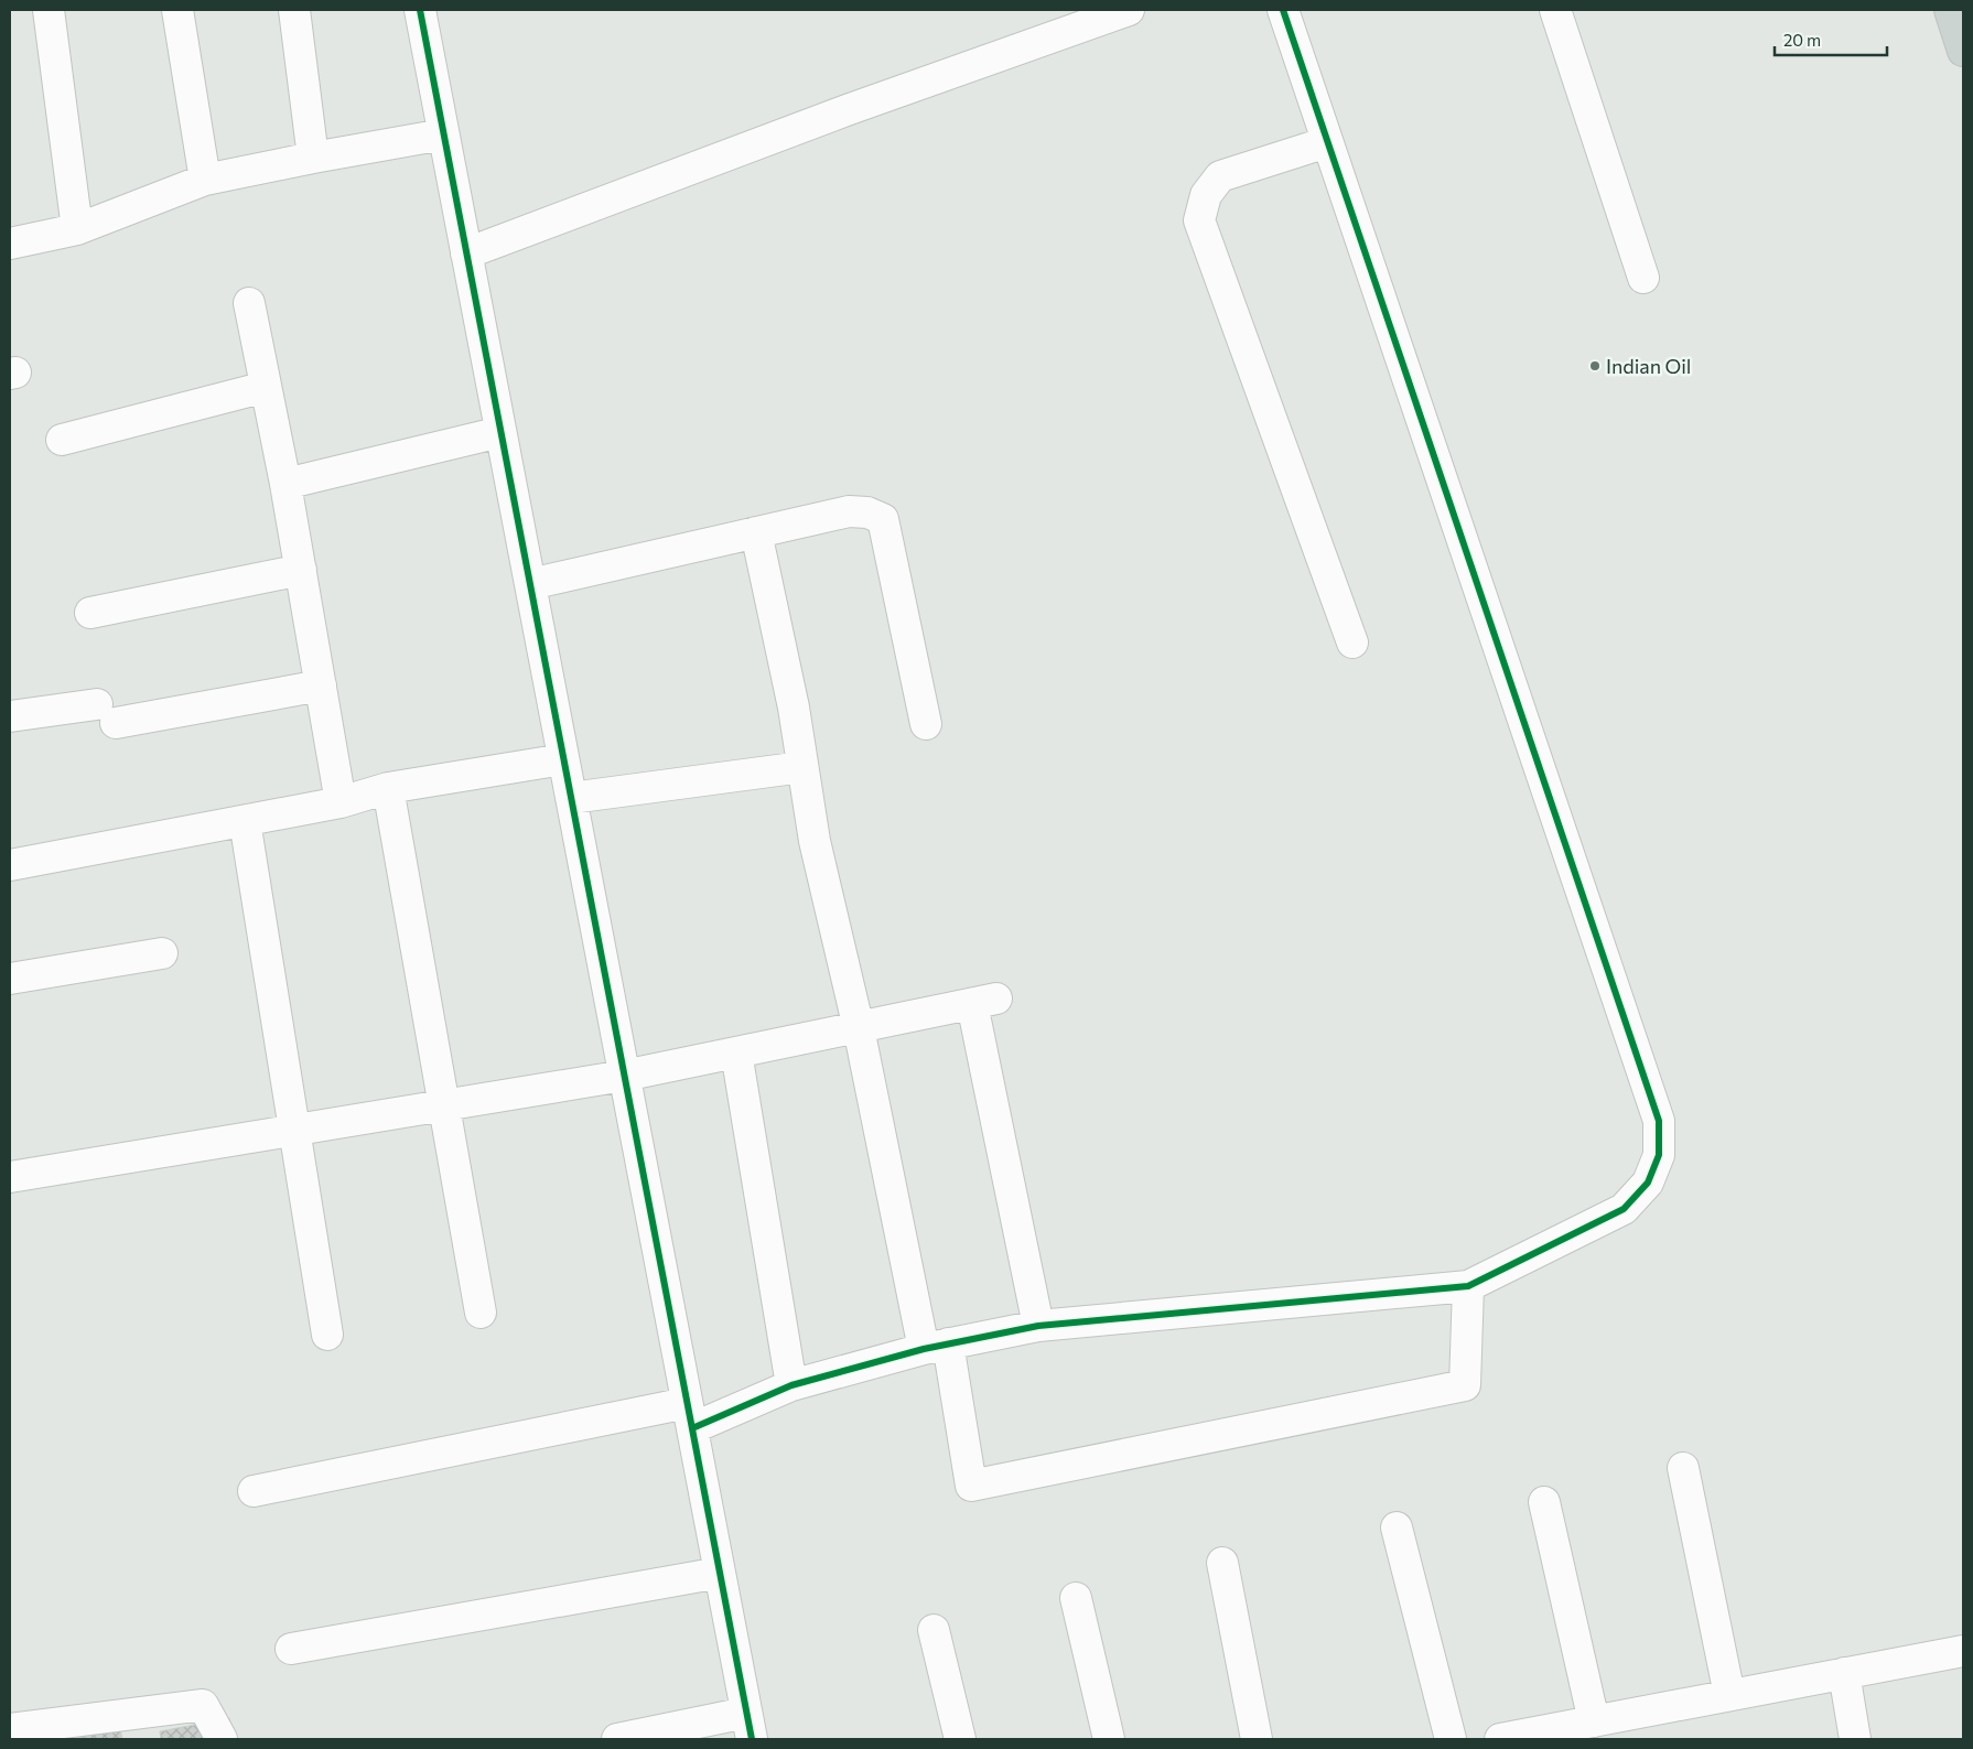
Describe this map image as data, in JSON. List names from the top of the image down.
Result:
{
  "places": ["Indian Oil"],
  "scale_bar": "20 m"
}
